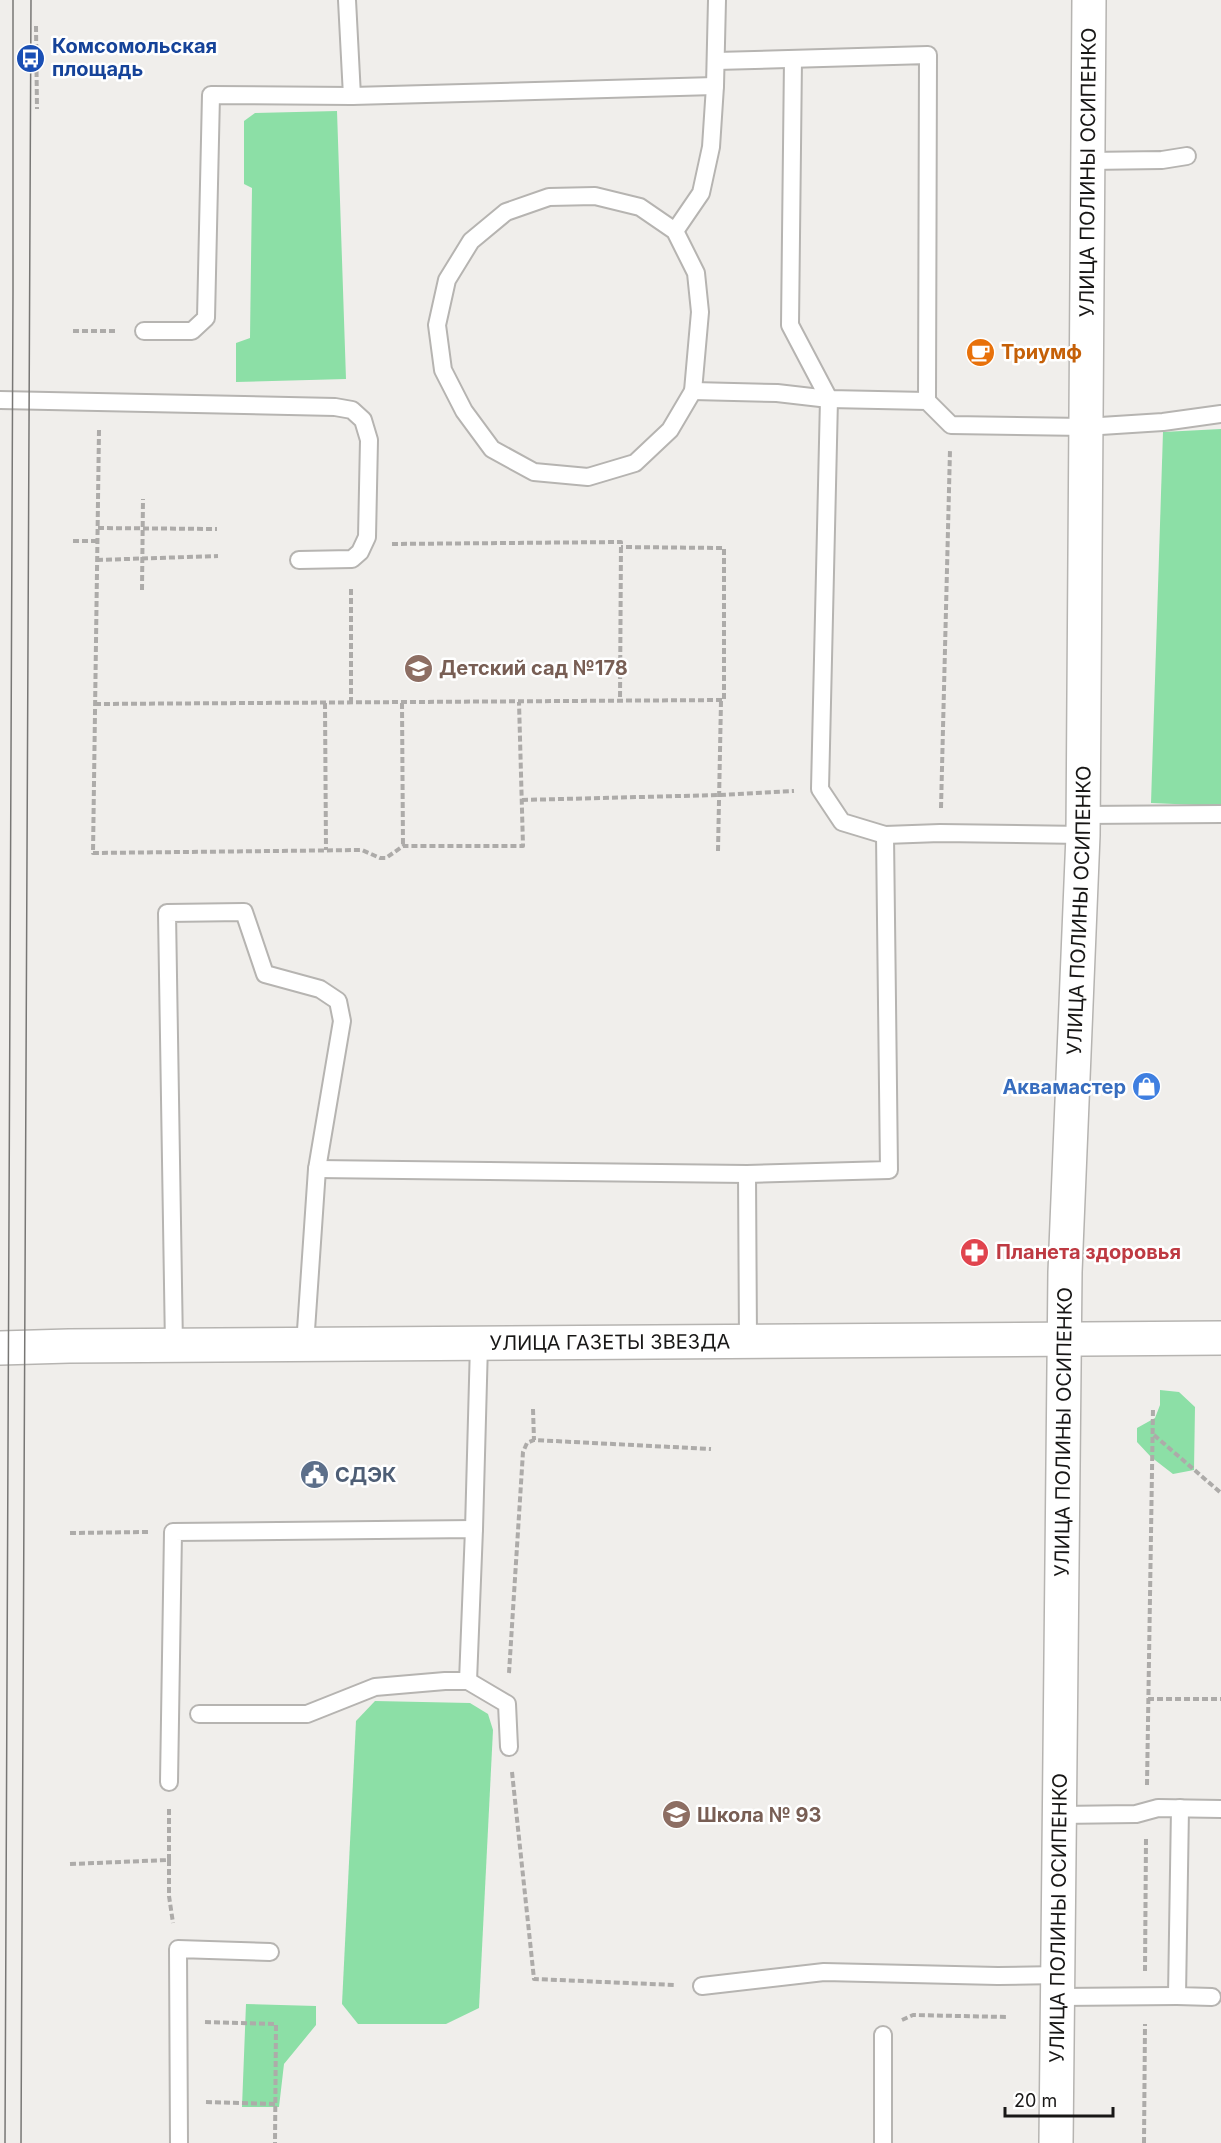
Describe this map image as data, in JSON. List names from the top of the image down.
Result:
{
  "streets": {
    "street": ["УЛИЦА ПОЛИНЫ ОСИПЕНКО", "УЛИЦА ГАЗЕТЫ ЗВЕЗДА"]
  },
  "crossings": [
    ["УЛИЦА ПОЛИНЫ ОСИПЕНКО", "УЛИЦА ГАЗЕТЫ ЗВЕЗДА"]
  ],
  "places": {
    "bus stop": ["Комсомольская площадь"],
    "cafe": ["Триумф"],
    "school or university": ["Детский сад №178", "Школа № 93"],
    "shop": ["Аквамастер"],
    "pharmacy": ["Планета здоровья"],
    "public building": ["СДЭК"]
  },
  "scale_bar": "20 m"
}
